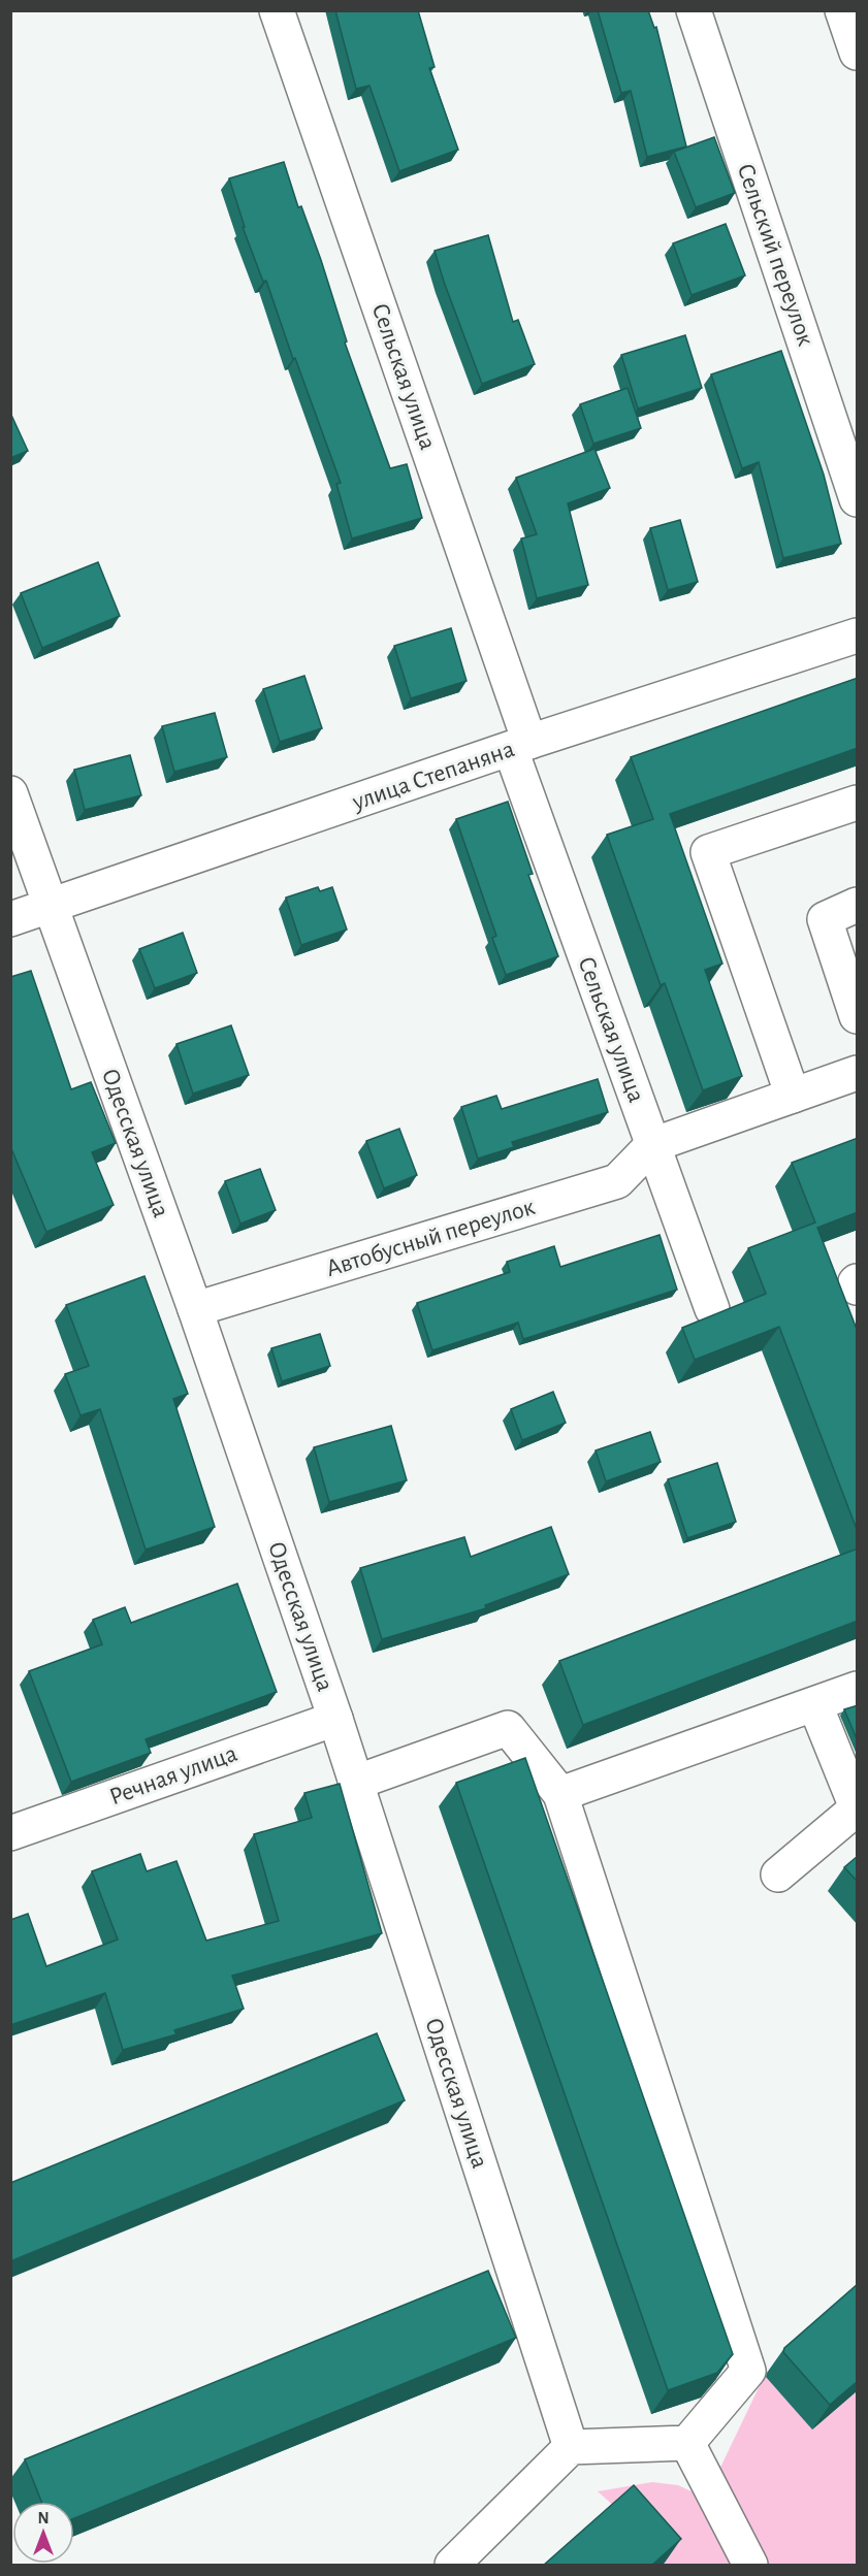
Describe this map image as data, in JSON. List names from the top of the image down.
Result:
{
  "streets": {
    "street": [
      "Сельский переулок",
      "Сельская улица",
      "улица Степаняна",
      "Одесская улица",
      "Автобусный переулок",
      "Речная улица"
    ]
  },
  "crossings": [
    ["Сельская улица", "улица Степаняна"],
    ["Сельская улица", "Автобусный переулок"],
    ["улица Степаняна", "Одесская улица"],
    ["Одесская улица", "Автобусный переулок"],
    ["Одесская улица", "Речная улица"]
  ],
  "north": "top"
}
